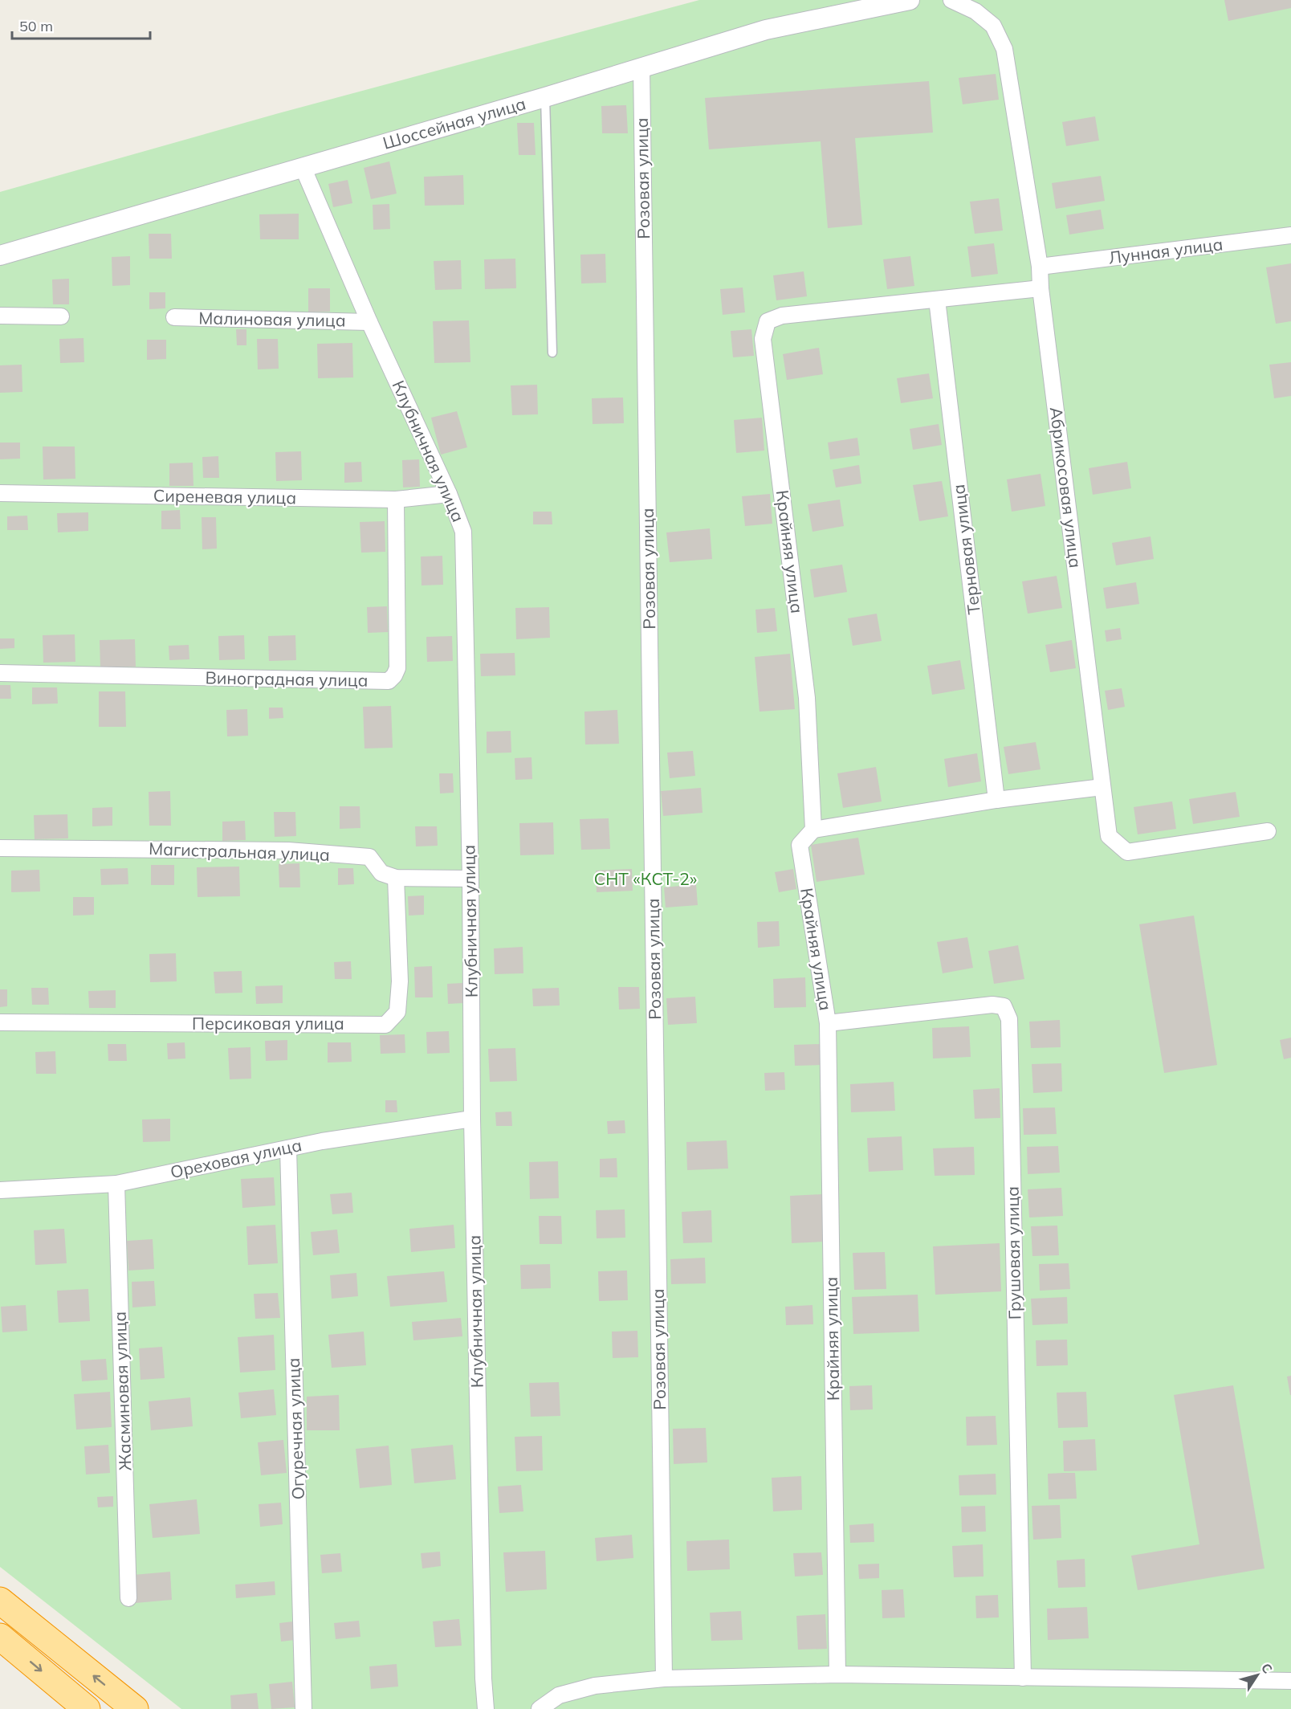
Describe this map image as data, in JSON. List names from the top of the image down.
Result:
{
  "streets": {
    "street": [
      "Шоссейная улица",
      "Розовая улица",
      "Лунная улица",
      "Малиновая улица",
      "Клубничная улица",
      "Абрикосовая улица",
      "Сиреневая улица",
      "Терновая улица",
      "Крайняя улица",
      "Виноградная улица",
      "Магистральная улица",
      "Персиковая улица",
      "Ореховая улица",
      "Грушовая улица",
      "Жасминовая улица",
      "Огуречная улица"
    ]
  },
  "crossings": [
    ["Шоссейная улица", "Розовая улица"],
    ["Шоссейная улица", "Клубничная улица"],
    ["Лунная улица", "Абрикосовая улица"],
    ["Малиновая улица", "Клубничная улица"],
    ["Клубничная улица", "Сиреневая улица"],
    ["Клубничная улица", "Ореховая улица"],
    ["Сиреневая улица", "Виноградная улица"],
    ["Терновая улица", "Крайняя улица"],
    ["Крайняя улица", "Грушовая улица"],
    ["Магистральная улица", "Персиковая улица"],
    ["Ореховая улица", "Жасминовая улица"],
    ["Ореховая улица", "Огуречная улица"]
  ],
  "parks": ["СНТ «КСТ-2»"],
  "scale_bar": "50 m",
  "north": "top right"
}
